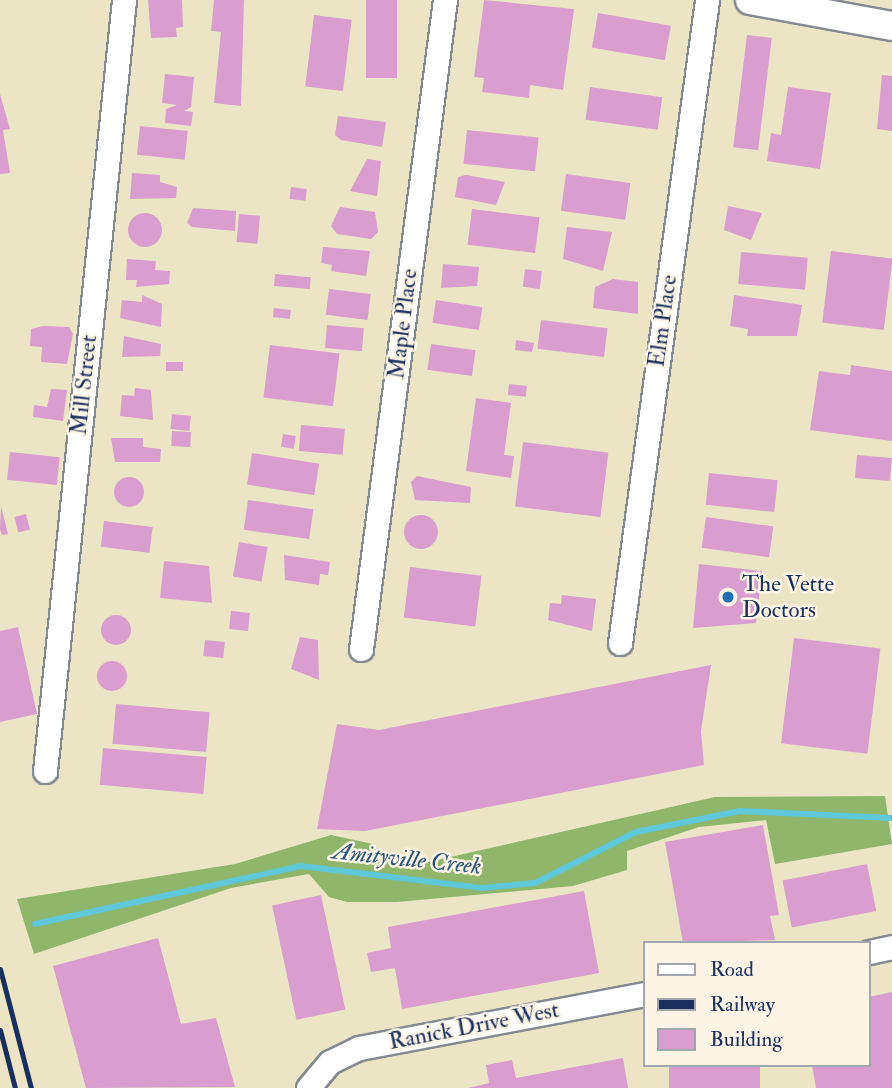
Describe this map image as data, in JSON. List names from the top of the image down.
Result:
{
  "streets": {
    "street": [
      "Elm Place",
      "Maple Place",
      "Mill Street",
      "Ranick Drive West"
    ]
  },
  "water": ["Amityville Creek"],
  "places": ["The Vette Doctors"],
  "legend": ["Road", "Railway", "Building"]
}
